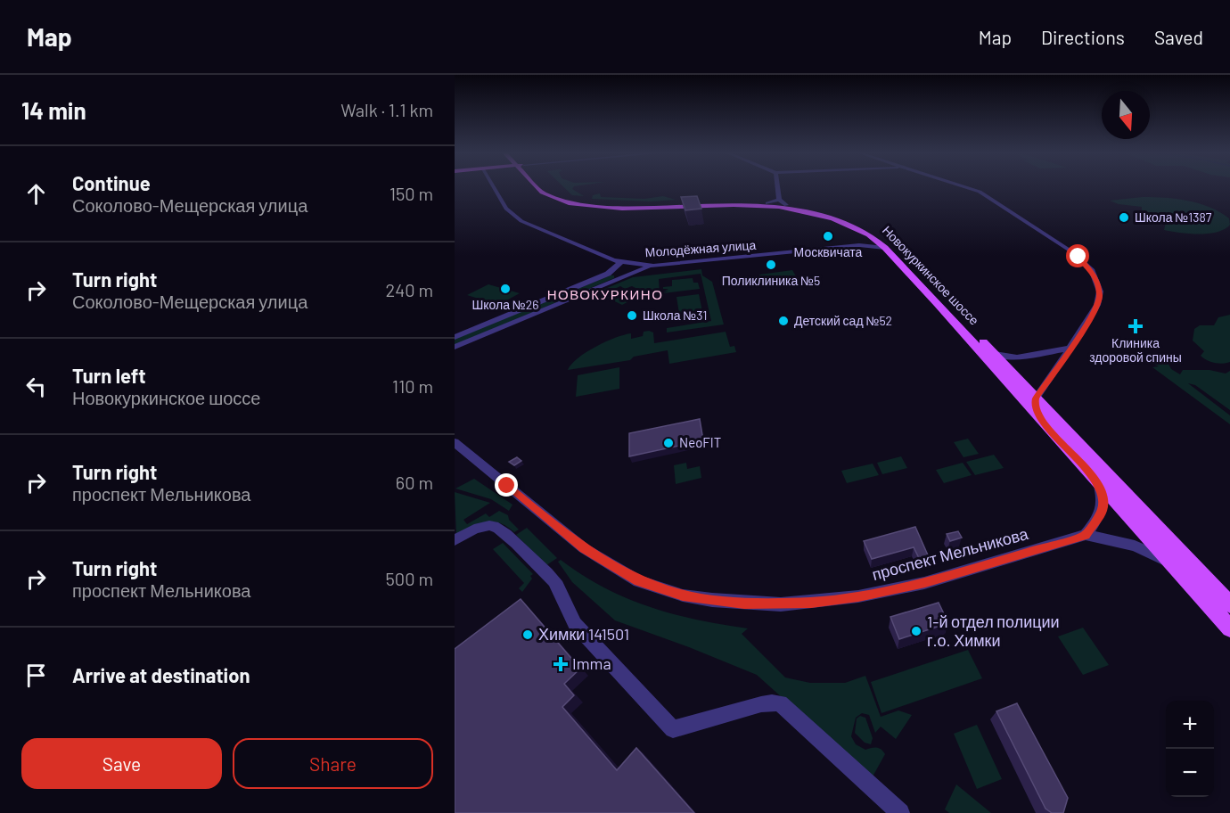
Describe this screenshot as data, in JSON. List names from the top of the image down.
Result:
{
  "streets": {
    "main road": ["Новокуркинское шоссе"],
    "street": ["Молодёжная улица", "проспект Мельникова"]
  },
  "crossings": [
    ["Молодёжная улица", "Новокуркинское шоссе"],
    ["Новокуркинское шоссе", "проспект Мельникова"]
  ],
  "districts": ["НОВОКУРКИНО"],
  "places": {
    "other": [
      "Школа №1387",
      "Москвичата",
      "Поликлиника №5",
      "Школа №26",
      "Школа №31",
      "Детский сад №52",
      "NeoFIT",
      "1-й отдел полиции г.о. Химки",
      "Химки 141501"
    ],
    "health": ["Клиника здоровой спины", "Imma"]
  },
  "north": "bottom",
  "page": {
    "header": "Map",
    "nav": ["Map", "Directions", "Saved"],
    "heading": ["14 min", "Walk · 1.1 km"],
    "list": [
      ["Continue", "Соколово-Мещерская улица", "150 m"],
      ["Turn right", "Соколово-Мещерская улица", "240 m"],
      ["Turn left", "Новокуркинское шоссе", "110 m"],
      ["Turn right", "проспект Мельникова", "60 m"],
      ["Turn right", "проспект Мельникова", "500 m"],
      "Arrive at destination"
    ],
    "map_buttons": ["+", "−"],
    "buttons": ["Save", "Share"]
  }
}
